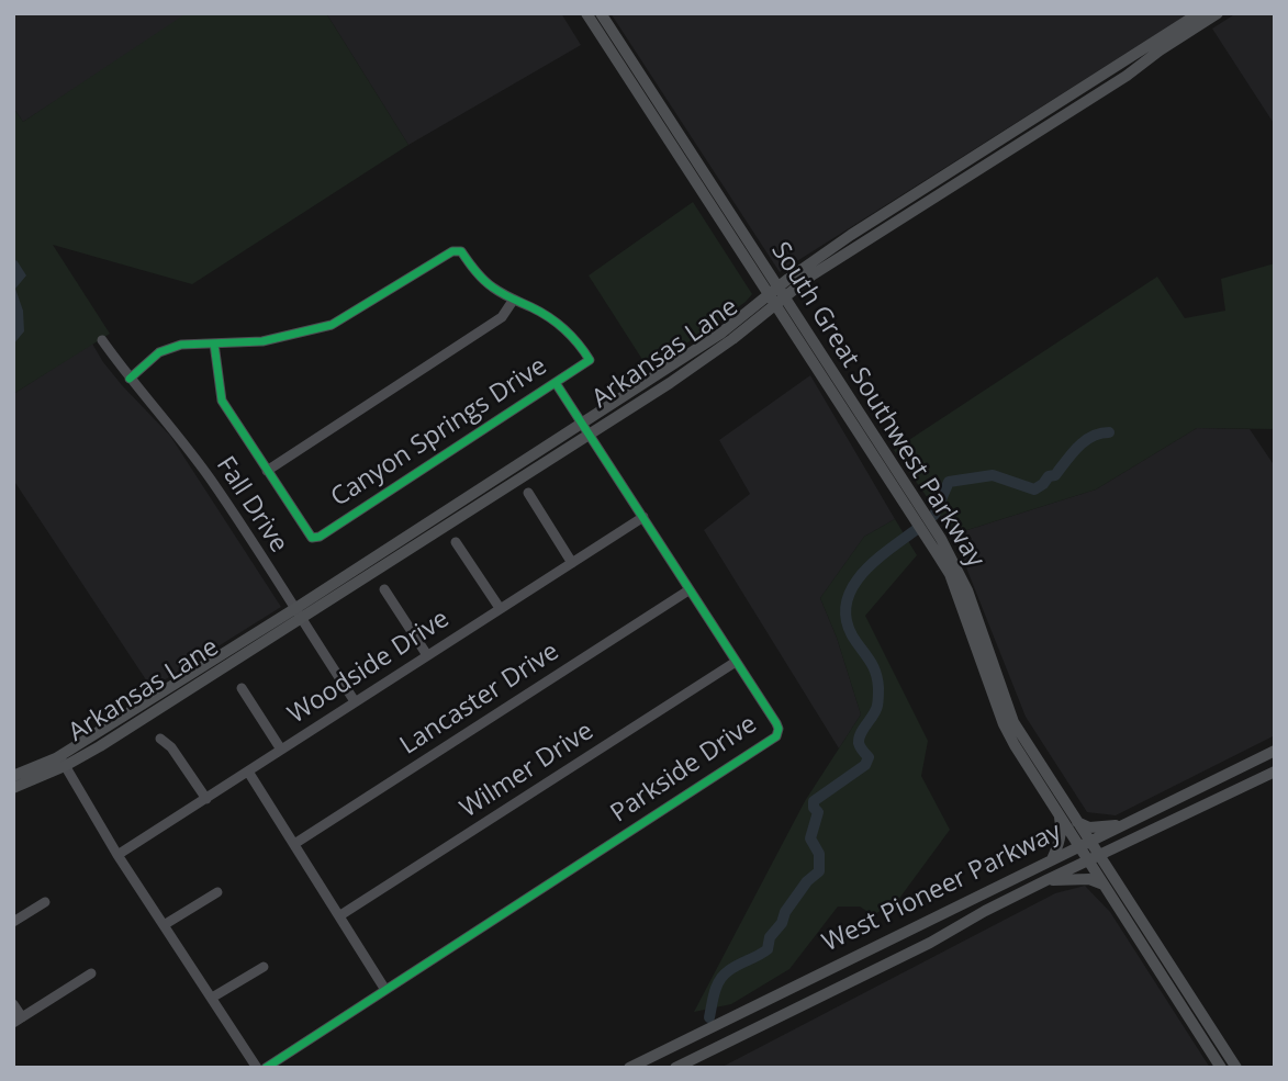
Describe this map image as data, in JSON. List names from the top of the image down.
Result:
{
  "streets": {
    "main road": ["Arkansas Lane", "South Great Southwest Parkway", "West Pioneer Parkway"],
    "street": [
      "Canyon Springs Drive",
      "Fall Drive",
      "Woodside Drive",
      "Lancaster Drive",
      "Parkside Drive",
      "Wilmer Drive"
    ]
  },
  "crossings": [
    ["Arkansas Lane", "South Great Southwest Parkway"],
    ["Arkansas Lane", "Fall Drive"],
    ["Arkansas Lane", "Parkside Drive"],
    ["South Great Southwest Parkway", "West Pioneer Parkway"],
    ["Canyon Springs Drive", "Parkside Drive"],
    ["Fall Drive", "Woodside Drive"],
    ["Woodside Drive", "Parkside Drive"],
    ["Lancaster Drive", "Parkside Drive"],
    ["Parkside Drive", "Wilmer Drive"]
  ]
}
